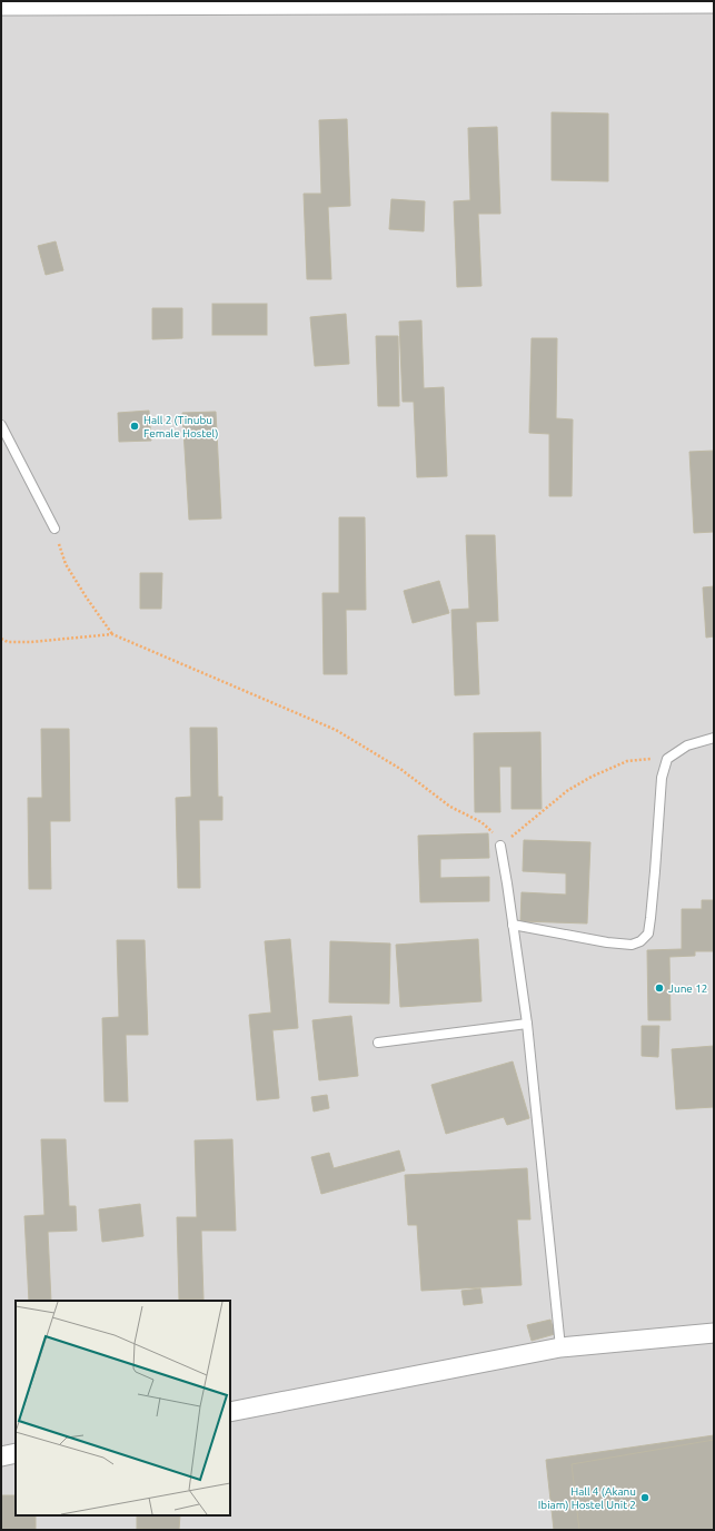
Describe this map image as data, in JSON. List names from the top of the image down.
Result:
{
  "places": ["Hall 2 (Tinubu Female Hostel)", "June 12", "Hall 4 (Akanu Ibiam) Hostel Unit 2"]
}
